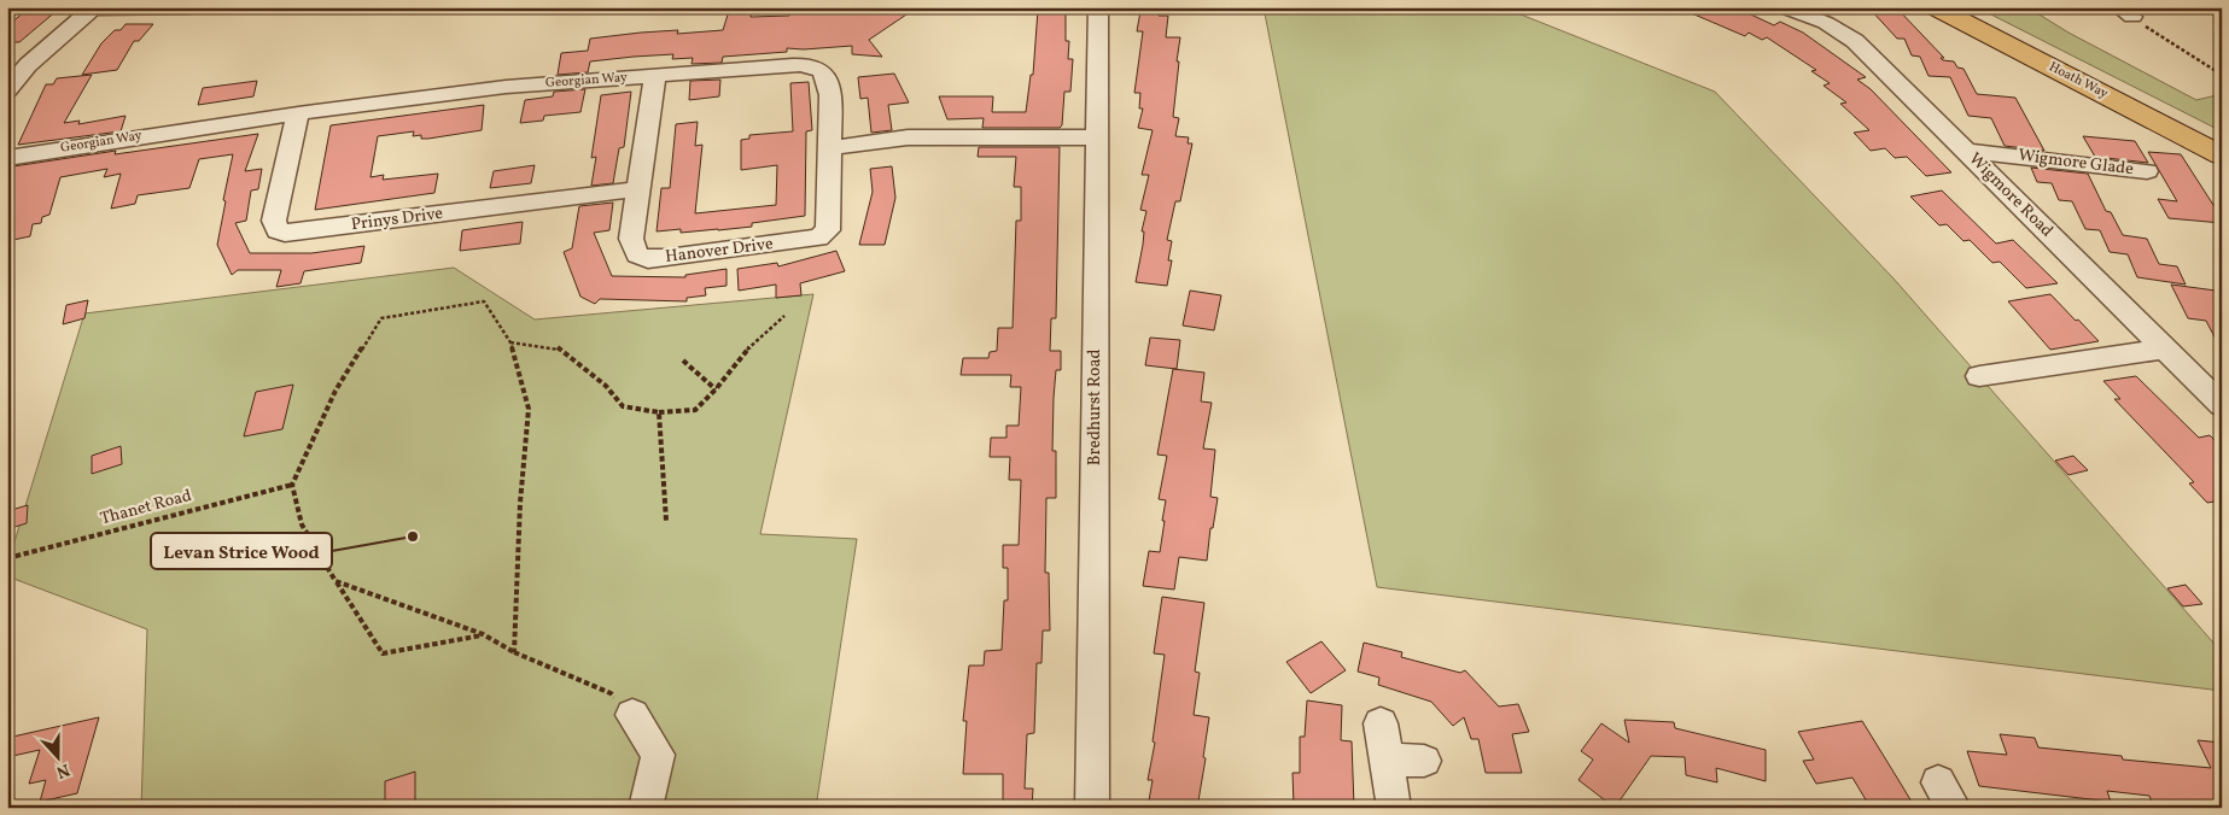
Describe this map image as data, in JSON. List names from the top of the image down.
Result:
{
  "streets": {
    "main road": ["Hoath Way"],
    "street": [
      "Georgian Way",
      "Wigmore Glade",
      "Wigmore Road",
      "Prinys Drive",
      "Hanover Drive",
      "Bredhurst Road"
    ],
    "path": ["Thanet Road"]
  },
  "crossings": [
    ["Georgian Way", "Prinys Drive"],
    ["Georgian Way", "Hanover Drive"],
    ["Wigmore Glade", "Wigmore Road"],
    ["Prinys Drive", "Hanover Drive"]
  ],
  "places": ["Levan Strice Wood"],
  "north": "bottom"
}
